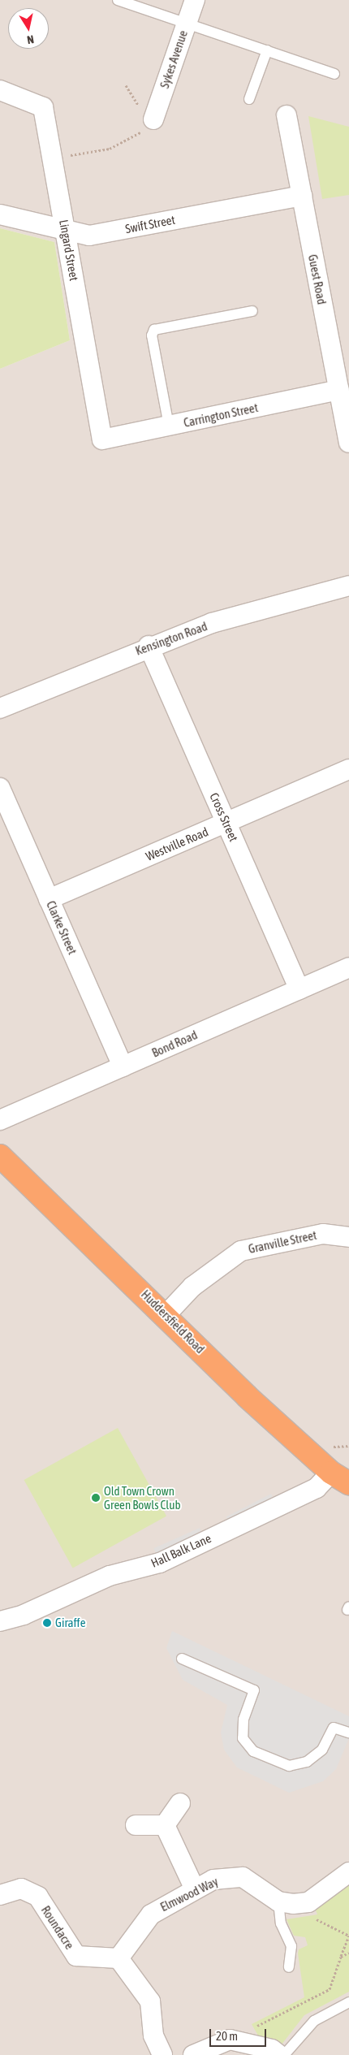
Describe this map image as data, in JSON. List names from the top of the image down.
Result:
{
  "streets": {
    "highway": ["Huddersfield Road"],
    "street": [
      "Sykes Avenue",
      "Swift Street",
      "Lingard Street",
      "Guest Road",
      "Carrington Street",
      "Kensington Road",
      "Cross Street",
      "Westville Road",
      "Clarke Street",
      "Bond Road",
      "Granville Street",
      "Hall Balk Lane",
      "Elmwood Way",
      "Roundacre"
    ]
  },
  "crossings": [
    ["Swift Street", "Lingard Street"],
    ["Swift Street", "Guest Road"],
    ["Lingard Street", "Carrington Street"],
    ["Guest Road", "Carrington Street"],
    ["Kensington Road", "Cross Street"],
    ["Cross Street", "Westville Road"],
    ["Cross Street", "Bond Road"],
    ["Westville Road", "Clarke Street"],
    ["Clarke Street", "Bond Road"],
    ["Granville Street", "Huddersfield Road"],
    ["Huddersfield Road", "Hall Balk Lane"],
    ["Elmwood Way", "Roundacre"]
  ],
  "places": ["Old Town Crown Green Bowls Club", "Giraffe"],
  "scale_bar": "20 m",
  "north": "bottom"
}
